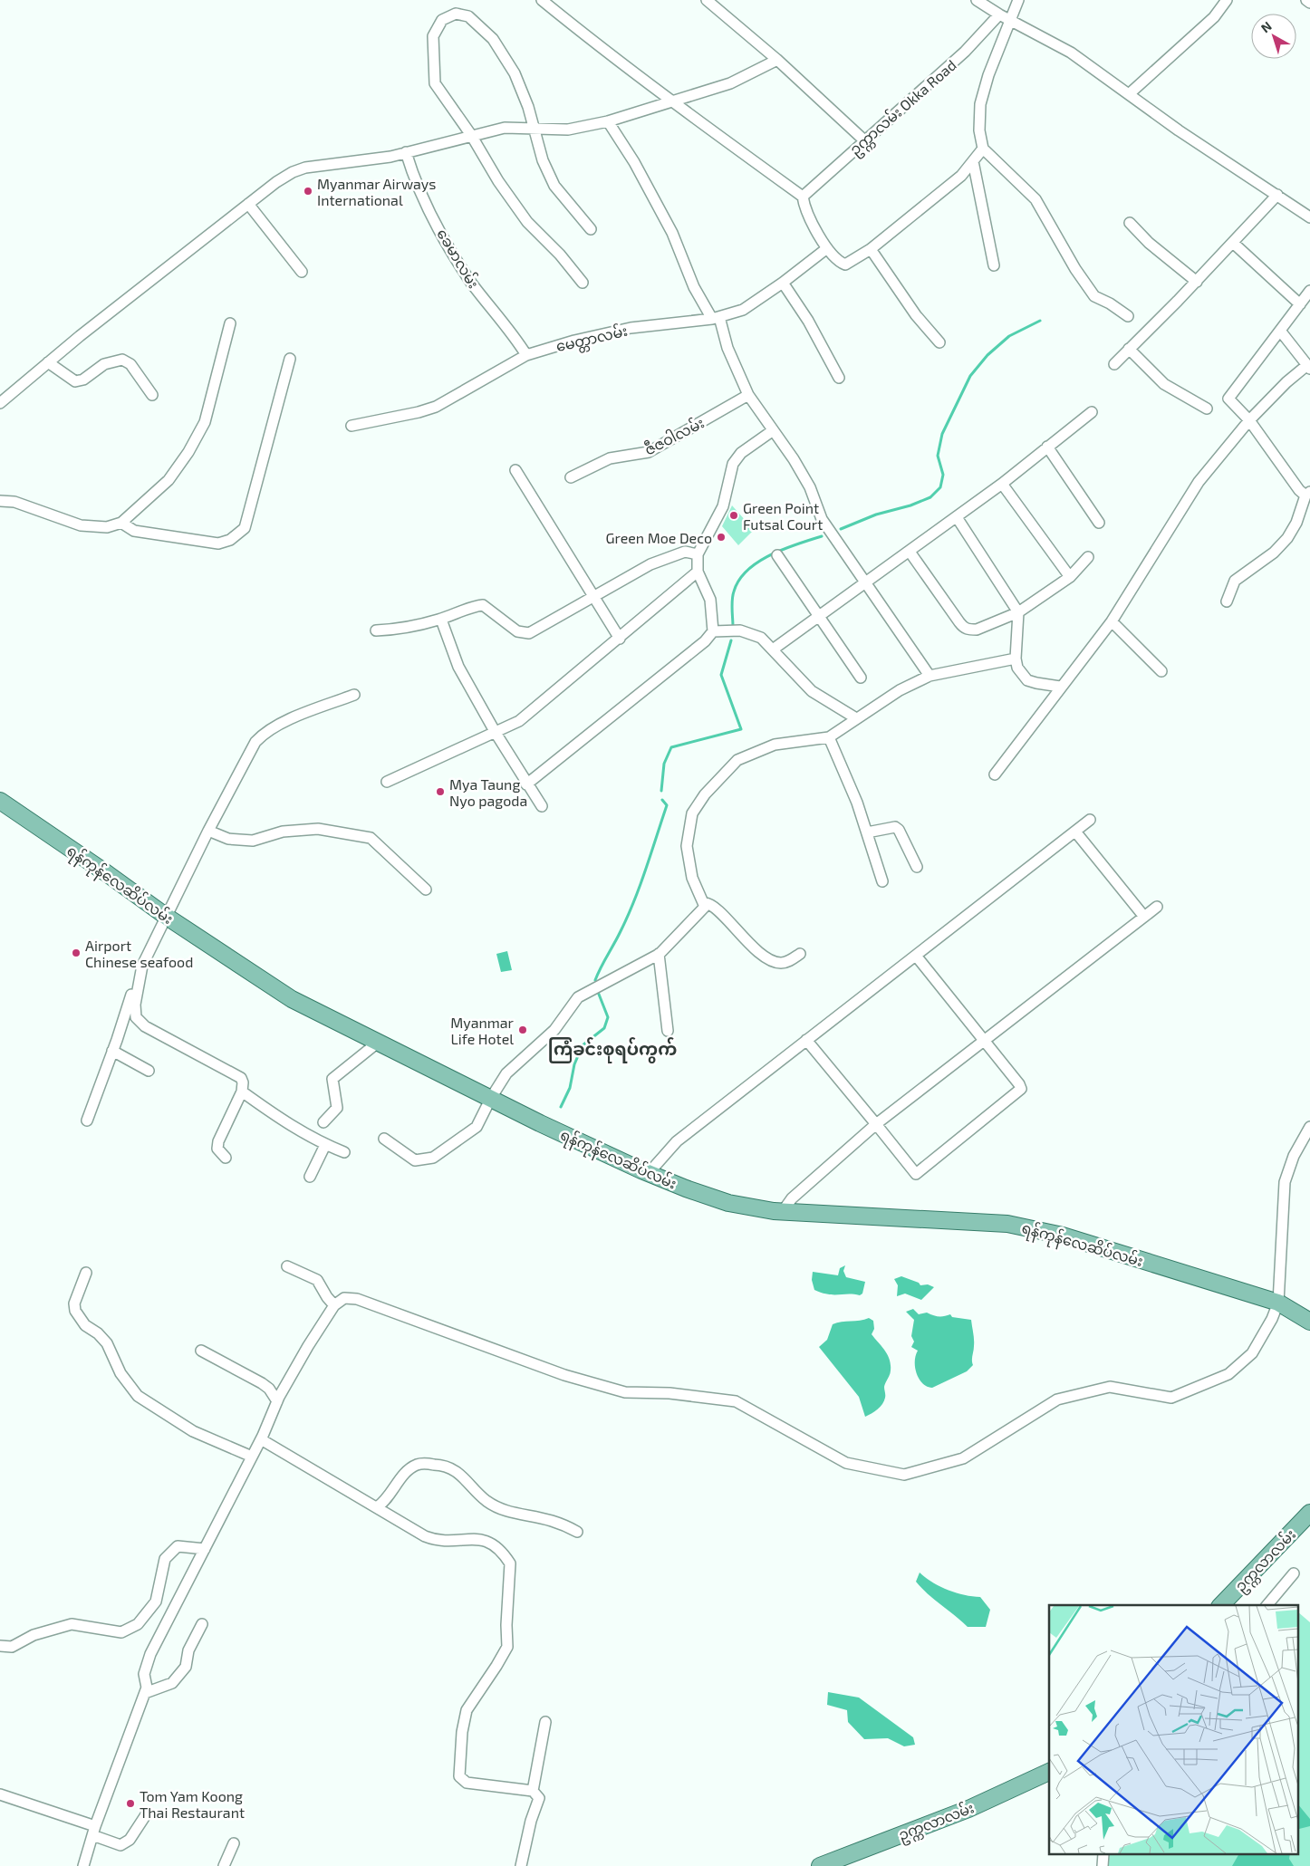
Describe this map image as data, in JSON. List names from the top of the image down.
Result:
{
  "streets": {
    "main road": ["ရန်ကုန်လေဆိပ်လမ်း", "ဥက္ကလာလမ်း"],
    "street": [
      "ဥက္ကာလမ်း Okka Road",
      "ခေမာလမ်း",
      "မေတ္တာလမ်း",
      "ဇီဇဝါလမ်း"
    ]
  },
  "crossings": [
    ["ခေမာလမ်း", "မေတ္တာလမ်း"]
  ],
  "districts": ["ကြံခင်းစုရပ်ကွက်"],
  "places": [
    "Myanmar Airways International",
    "Green Point Futsal Court",
    "Green Moe Deco",
    "Mya Taung Nyo pagoda",
    "Airport Chinese seafood",
    "Myanmar Life Hotel",
    "Tom Yam Koong Thai Restaurant"
  ],
  "north": "top left"
}
